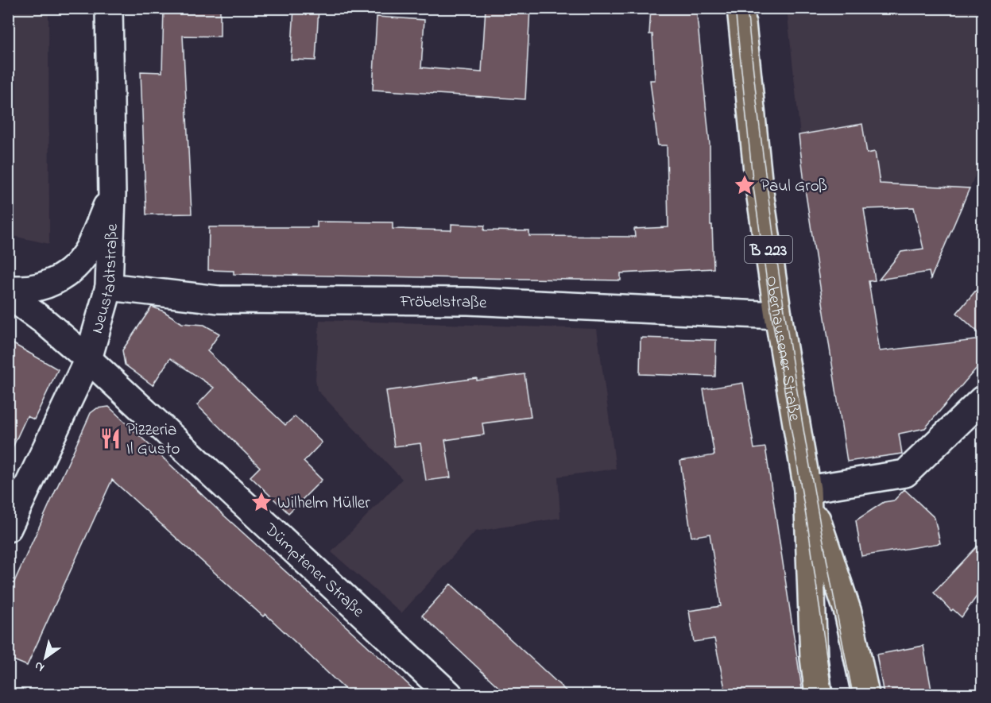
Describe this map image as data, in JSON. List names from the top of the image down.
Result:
{
  "streets": {
    "main road": ["B 223", "Oberhausener Straße"],
    "street": ["Neustadtstraße", "Fröbelstraße", "Dümptener Straße"]
  },
  "crossings": [
    ["Neustadtstraße", "Fröbelstraße"],
    ["Neustadtstraße", "Dümptener Straße"],
    ["Fröbelstraße", "Oberhausener Straße"]
  ],
  "places": {
    "place": ["Paul Groß", "Wilhelm Müller"],
    "restaurant": ["Pizzeria Il Gusto"]
  },
  "north": "bottom left"
}
